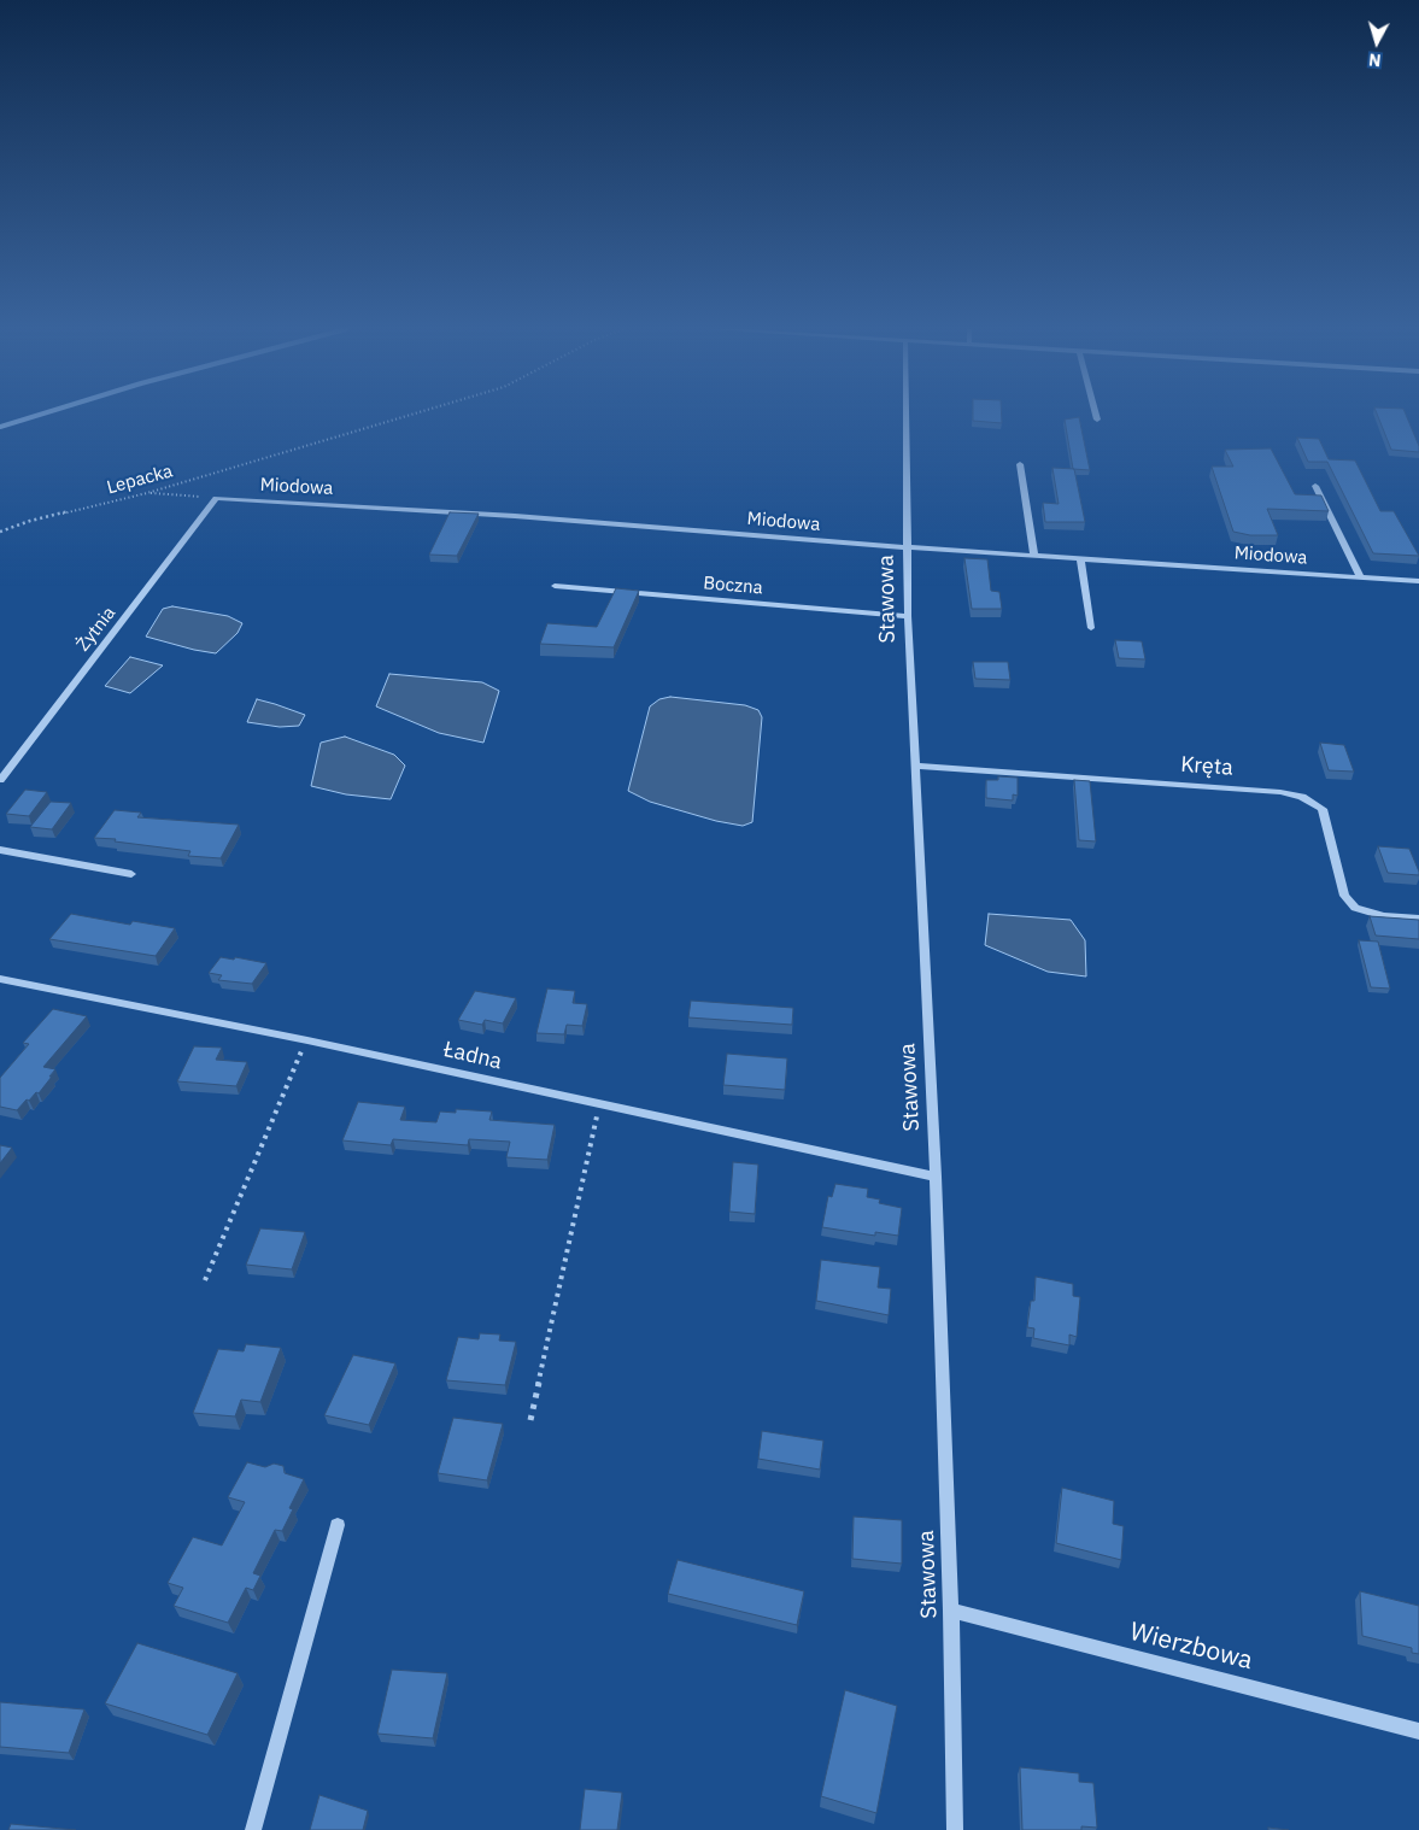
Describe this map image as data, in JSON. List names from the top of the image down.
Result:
{
  "streets": {
    "street": [
      "Miodowa",
      "Boczna",
      "Stawowa",
      "Żytnia",
      "Kręta",
      "Ładna",
      "Wierzbowa"
    ],
    "path": ["Lepacka"]
  },
  "crossings": [
    ["Miodowa", "Stawowa"],
    ["Miodowa", "Żytnia"],
    ["Boczna", "Stawowa"],
    ["Stawowa", "Kręta"],
    ["Stawowa", "Ładna"],
    ["Stawowa", "Wierzbowa"]
  ],
  "north": "bottom"
}
